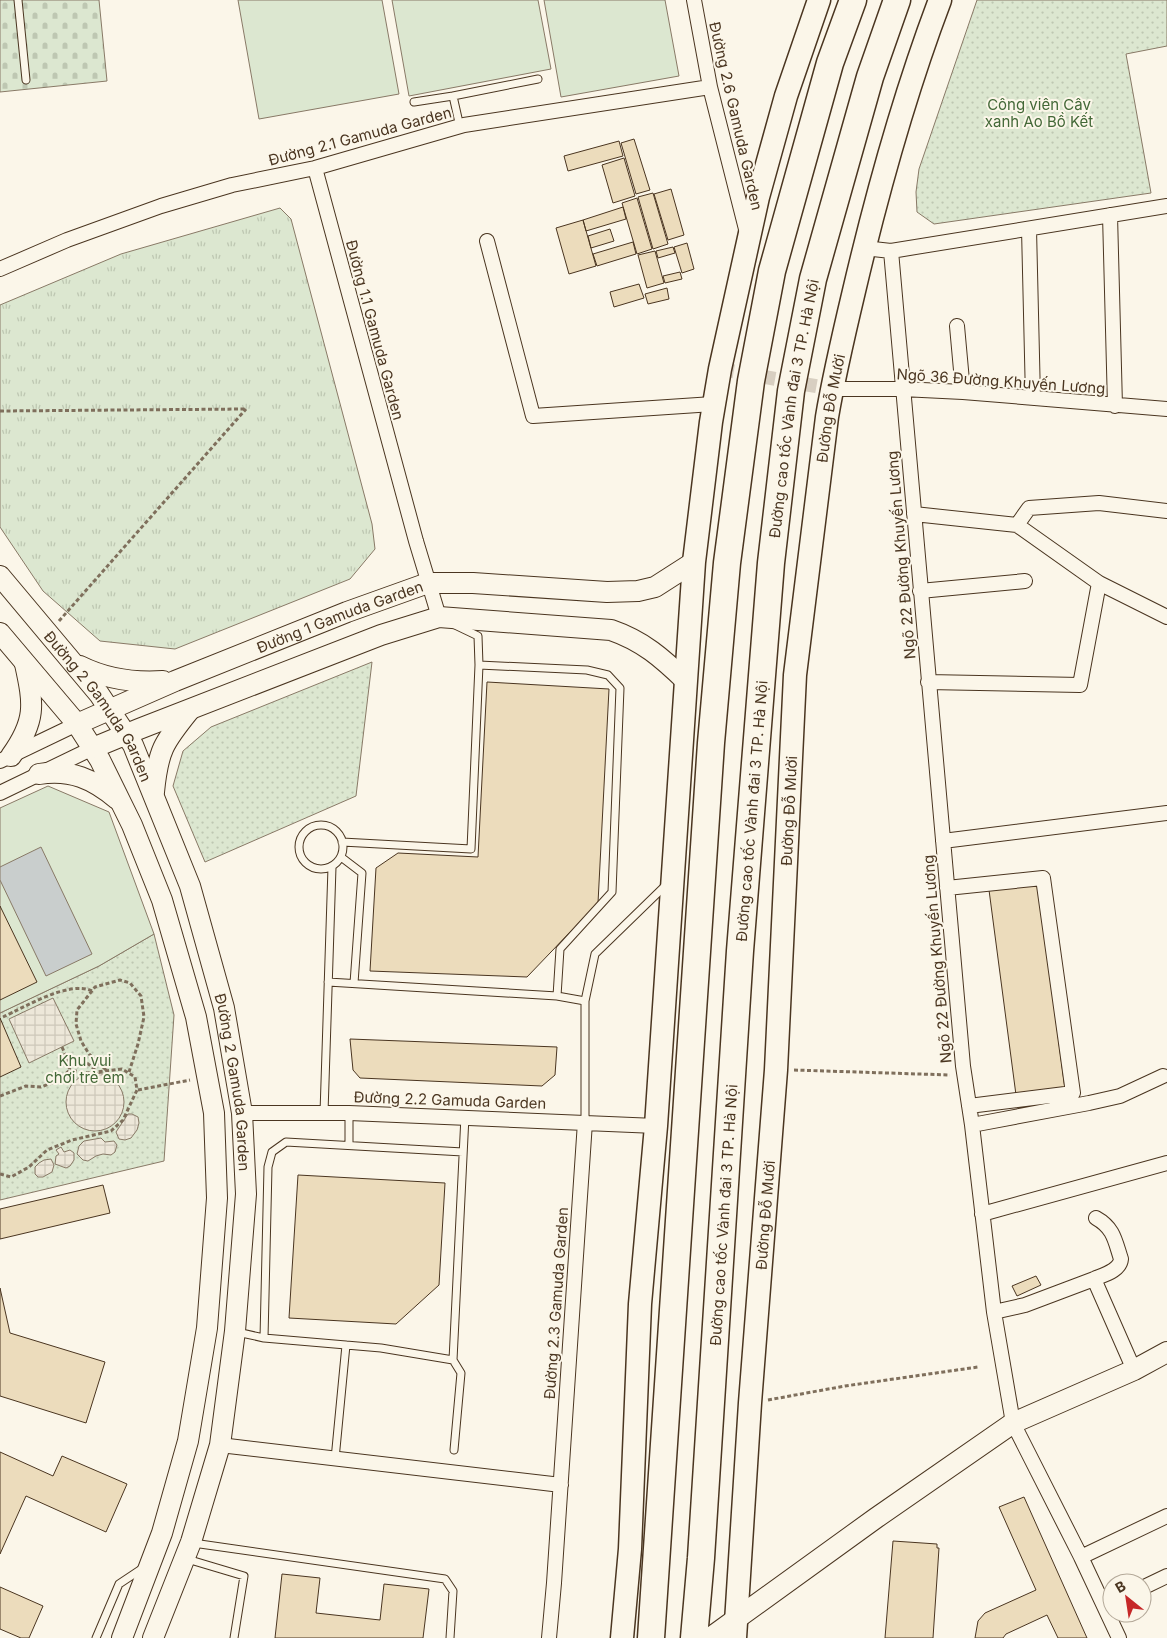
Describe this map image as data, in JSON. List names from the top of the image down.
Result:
{
  "streets": {
    "highway": ["Đường cao tốc Vành đai 3 TP. Hà Nội"],
    "main road": ["Đường Đỗ Mười"],
    "street": [
      "Đường 2.6 Gamuda Garden",
      "Đường 2.1 Gamuda Garden",
      "Đường 1.1 Gamuda Garden",
      "Ngõ 36 Đường Khuyến Lương",
      "Ngõ 22 Đường Khuyến Lương",
      "Đường 1 Gamuda Garden",
      "Đường 2 Gamuda Garden",
      "Đường 2.2 Gamuda Garden",
      "Đường 2.3 Gamuda Garden"
    ]
  },
  "crossings": [
    ["Đường 2.6 Gamuda Garden", "Đường 2.1 Gamuda Garden"],
    ["Đường 2.1 Gamuda Garden", "Đường 1.1 Gamuda Garden"],
    ["Đường 1.1 Gamuda Garden", "Đường 1 Gamuda Garden"],
    ["Ngõ 36 Đường Khuyến Lương", "Đường Đỗ Mười"],
    ["Ngõ 36 Đường Khuyến Lương", "Ngõ 22 Đường Khuyến Lương"],
    ["Đường cao tốc Vành đai 3 TP. Hà Nội", "Đường Đỗ Mười"],
    ["Đường 1 Gamuda Garden", "Đường 2 Gamuda Garden"],
    ["Đường 2 Gamuda Garden", "Đường 2.2 Gamuda Garden"],
    ["Đường 2.2 Gamuda Garden", "Đường 2.3 Gamuda Garden"]
  ],
  "parks": ["Công viên Cây xanh Ao Bồ Kết", "Khu vui chơi trẻ em"],
  "north": "top left"
}
